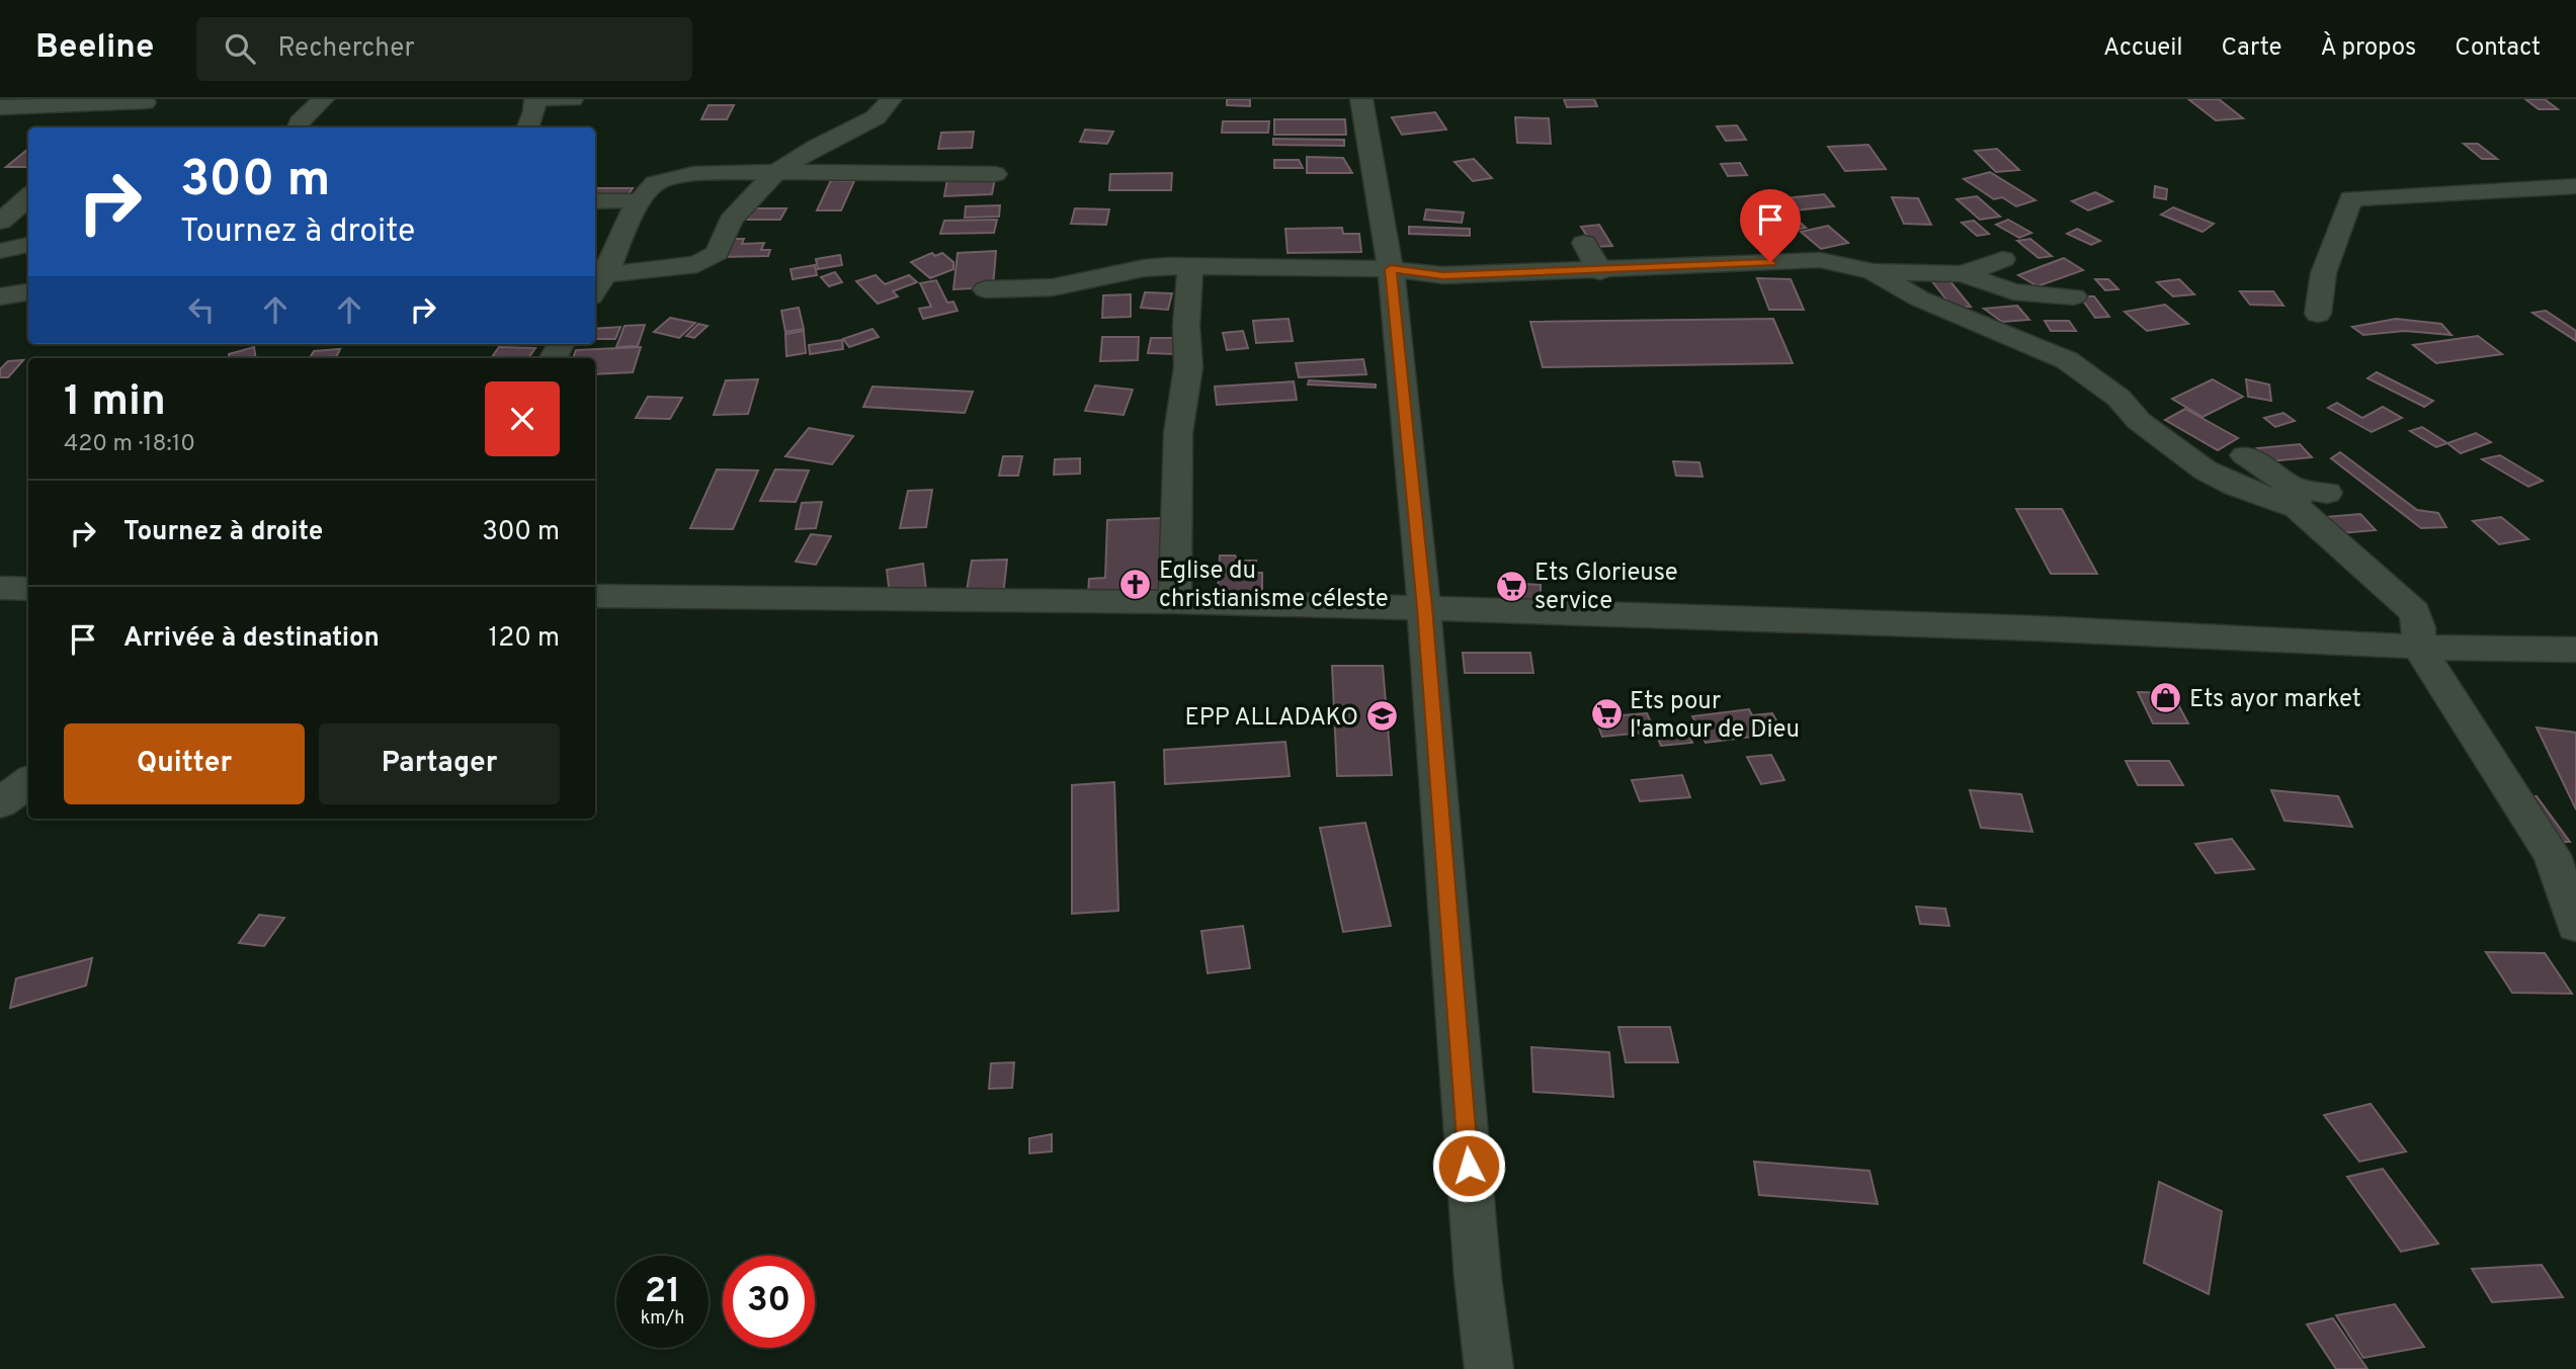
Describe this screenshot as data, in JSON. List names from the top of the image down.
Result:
{
  "places": {
    "church": ["Eglise du christianisme céleste"],
    "supermarket": ["Ets Glorieuse service", "Ets pour l'amour de Dieu"],
    "shop": ["Ets ayor market"],
    "school or university": ["EPP ALLADAKO"]
  },
  "page": {
    "header": "Beeline",
    "search": "Rechercher",
    "nav": [
      "Accueil",
      "Carte",
      "À propos",
      "Contact"
    ],
    "turn": ["300 m", "Tournez à droite"],
    "heading": ["1 min", "420 m · 18:10"],
    "list": [
      {
        "name": "Tournez à droite",
        "value": "300 m"
      },
      {
        "name": "Arrivée à destination",
        "value": "120 m"
      }
    ],
    "buttons": ["Quitter", "Partager"],
    "speed": "21 km/h",
    "limit": "30"
  }
}
